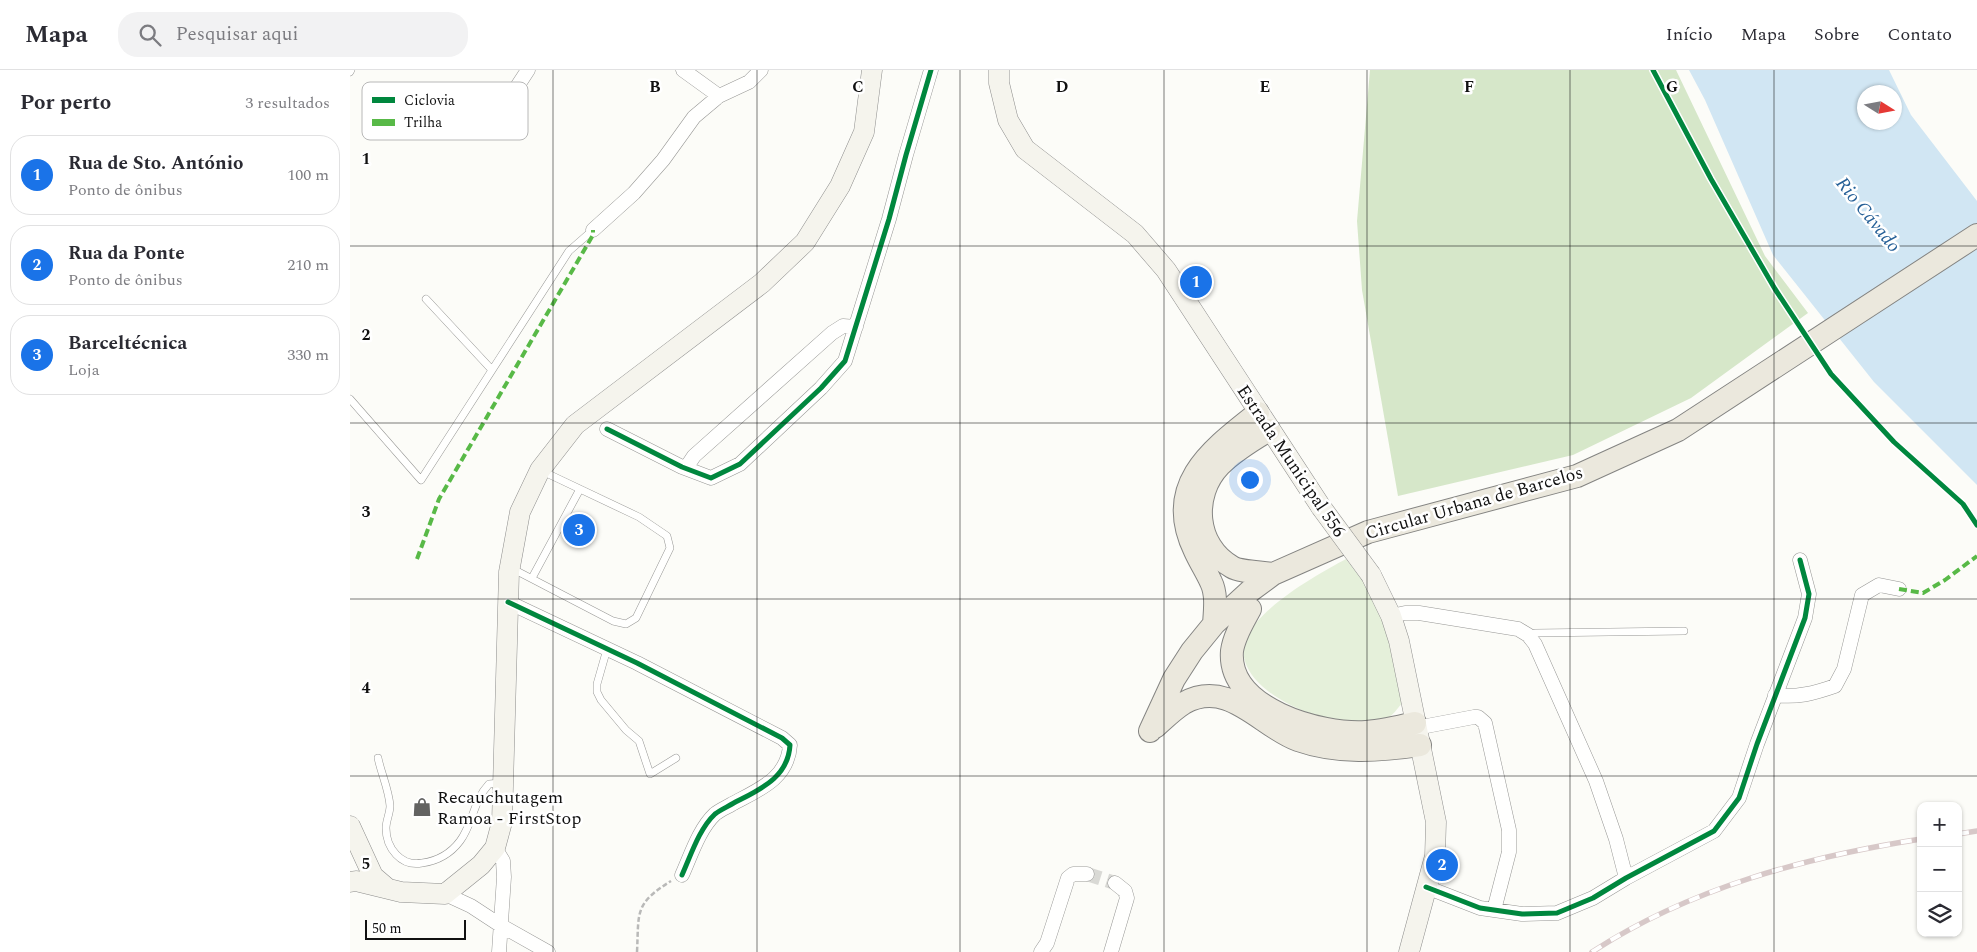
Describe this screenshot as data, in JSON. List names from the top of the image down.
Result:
{
  "streets": {
    "main road": ["Estrada Municipal 556", "Circular Urbana de Barcelos"]
  },
  "water": ["Rio Cávado"],
  "places": {
    "shop": ["Recauchutagem Ramoa - FirstStop"]
  },
  "legend": ["Ciclovia", "Trilha"],
  "scale_bar": "50 m",
  "north": "right",
  "page": {
    "header": "Mapa",
    "search": "Pesquisar aqui",
    "nav": [
      "Início",
      "Mapa",
      "Sobre",
      "Contato"
    ],
    "heading": ["Por perto", "3 resultados"],
    "list": [
      {
        "mark": "1",
        "name": "Rua de Sto. António",
        "note": "Ponto de ônibus",
        "value": "100 m"
      },
      {
        "mark": "2",
        "name": "Rua da Ponte",
        "note": "Ponto de ônibus",
        "value": "210 m"
      },
      {
        "mark": "3",
        "name": "Barceltécnica",
        "note": "Loja",
        "value": "330 m"
      }
    ],
    "pins": ["1", "3", "2"],
    "map_buttons": ["+", "−"],
    "scale": "50 m"
  },
  "grid": {
    "columns": [
      "B",
      "C",
      "D",
      "E",
      "F",
      "G"
    ],
    "rows": [
      "1",
      "2",
      "3",
      "4",
      "5"
    ]
  }
}
